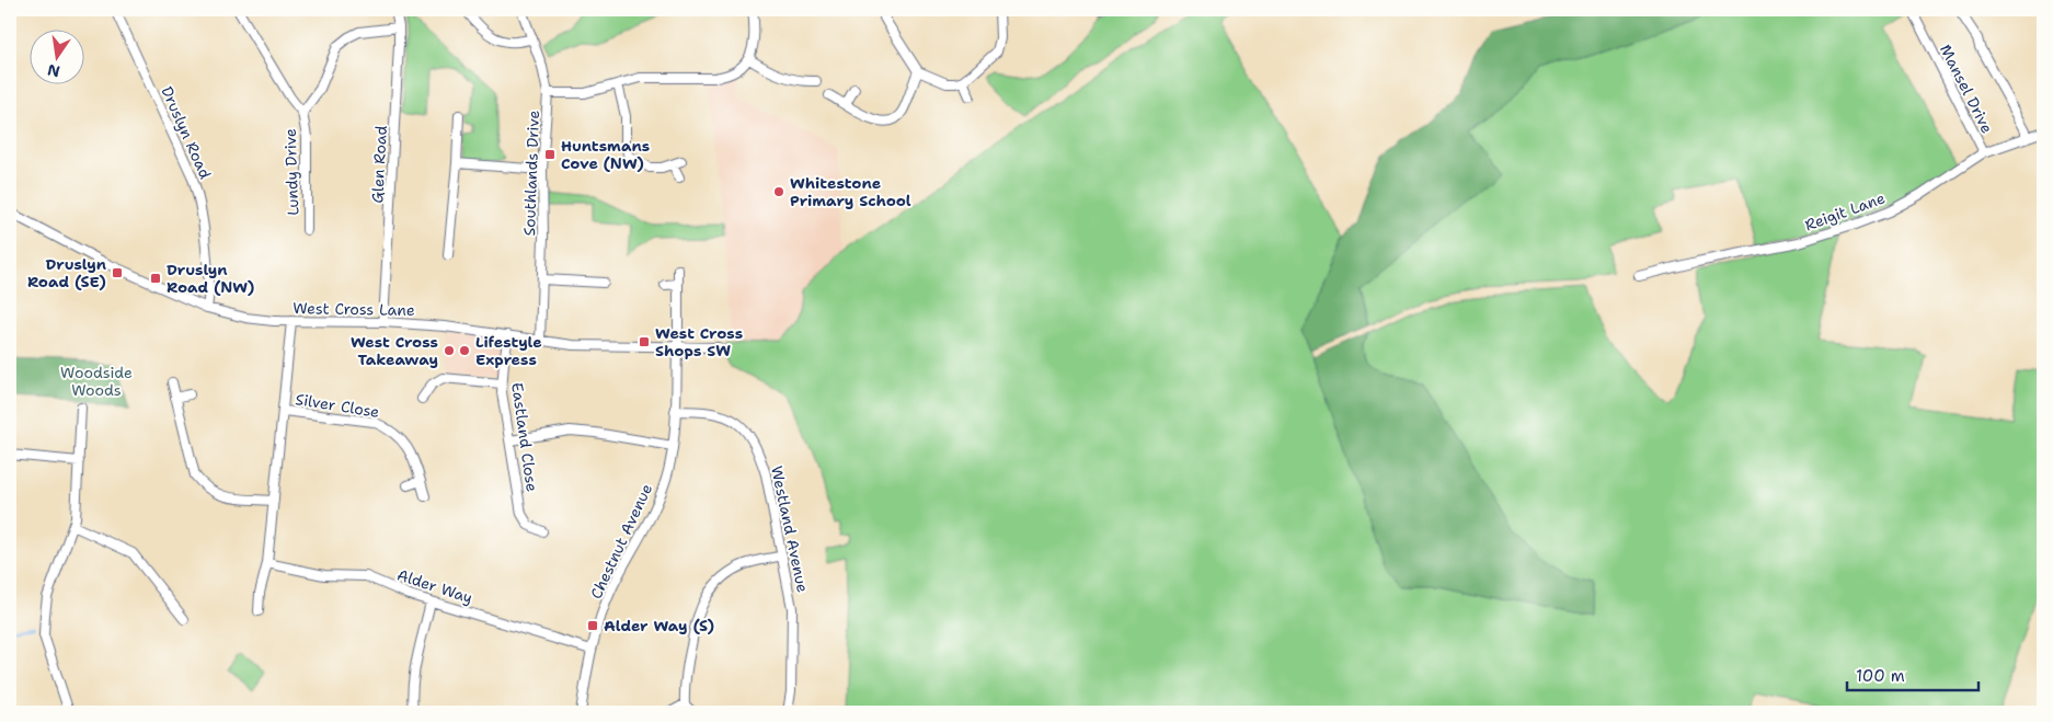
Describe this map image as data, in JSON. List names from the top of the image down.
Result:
{
  "streets": {
    "street": [
      "Mansel Drive",
      "Druslyn Road",
      "Glen Road",
      "Lundy Drive",
      "Southlands Drive",
      "Reigit Lane",
      "West Cross Lane",
      "Silver Close",
      "Eastland Close",
      "Westland Avenue",
      "Chestnut Avenue",
      "Alder Way"
    ]
  },
  "crossings": [
    ["Mansel Drive", "Reigit Lane"],
    ["Druslyn Road", "West Cross Lane"],
    ["Glen Road", "Lundy Drive"],
    ["Glen Road", "West Cross Lane"],
    ["Southlands Drive", "West Cross Lane"],
    ["West Cross Lane", "Eastland Close"],
    ["West Cross Lane", "Chestnut Avenue"],
    ["Westland Avenue", "Chestnut Avenue"],
    ["Chestnut Avenue", "Alder Way"]
  ],
  "parks": ["Woodside Woods"],
  "places": {
    "transit": [
      "Huntsmans Cove (NW)",
      "Druslyn Road (SE)",
      "Druslyn Road (NW)",
      "West Cross Shops SW",
      "Alder Way (S)"
    ],
    "other": ["Whitestone Primary School", "West Cross Takeaway", "Lifestyle Express"]
  },
  "scale_bar": "100 m",
  "north": "bottom"
}
